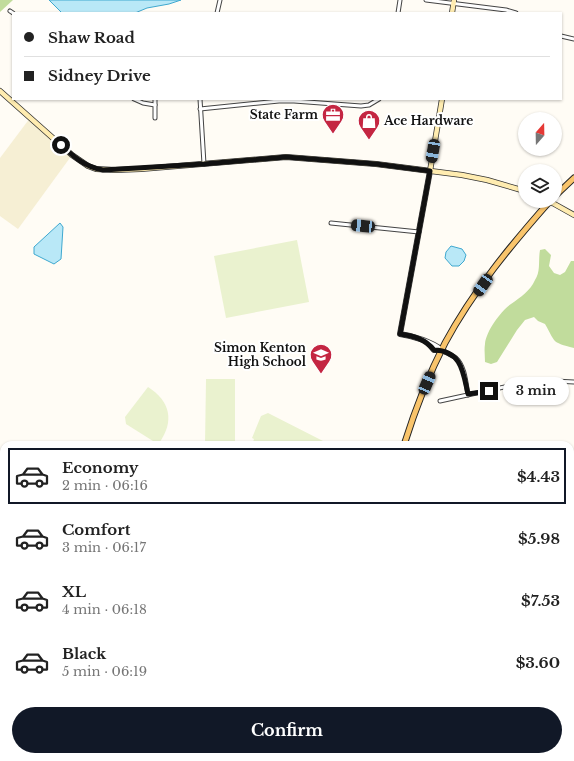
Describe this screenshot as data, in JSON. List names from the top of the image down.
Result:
{
  "places": {
    "office": ["State Farm"],
    "shop": ["Ace Hardware"],
    "school or university": ["Simon Kenton High School"]
  },
  "north": "top",
  "page": {
    "banner": ["Shaw Road", "Sidney Drive"],
    "bubble": "3 min",
    "list": [
      {
        "name": "Economy",
        "note": "2 min · 06:16",
        "value": "$4.43"
      },
      {
        "name": "Comfort",
        "note": "3 min · 06:17",
        "value": "$5.98"
      },
      {
        "name": "XL",
        "note": "4 min · 06:18",
        "value": "$7.53"
      },
      {
        "name": "Black",
        "note": "5 min · 06:19",
        "value": "$3.60"
      }
    ],
    "buttons": "Confirm"
  }
}
